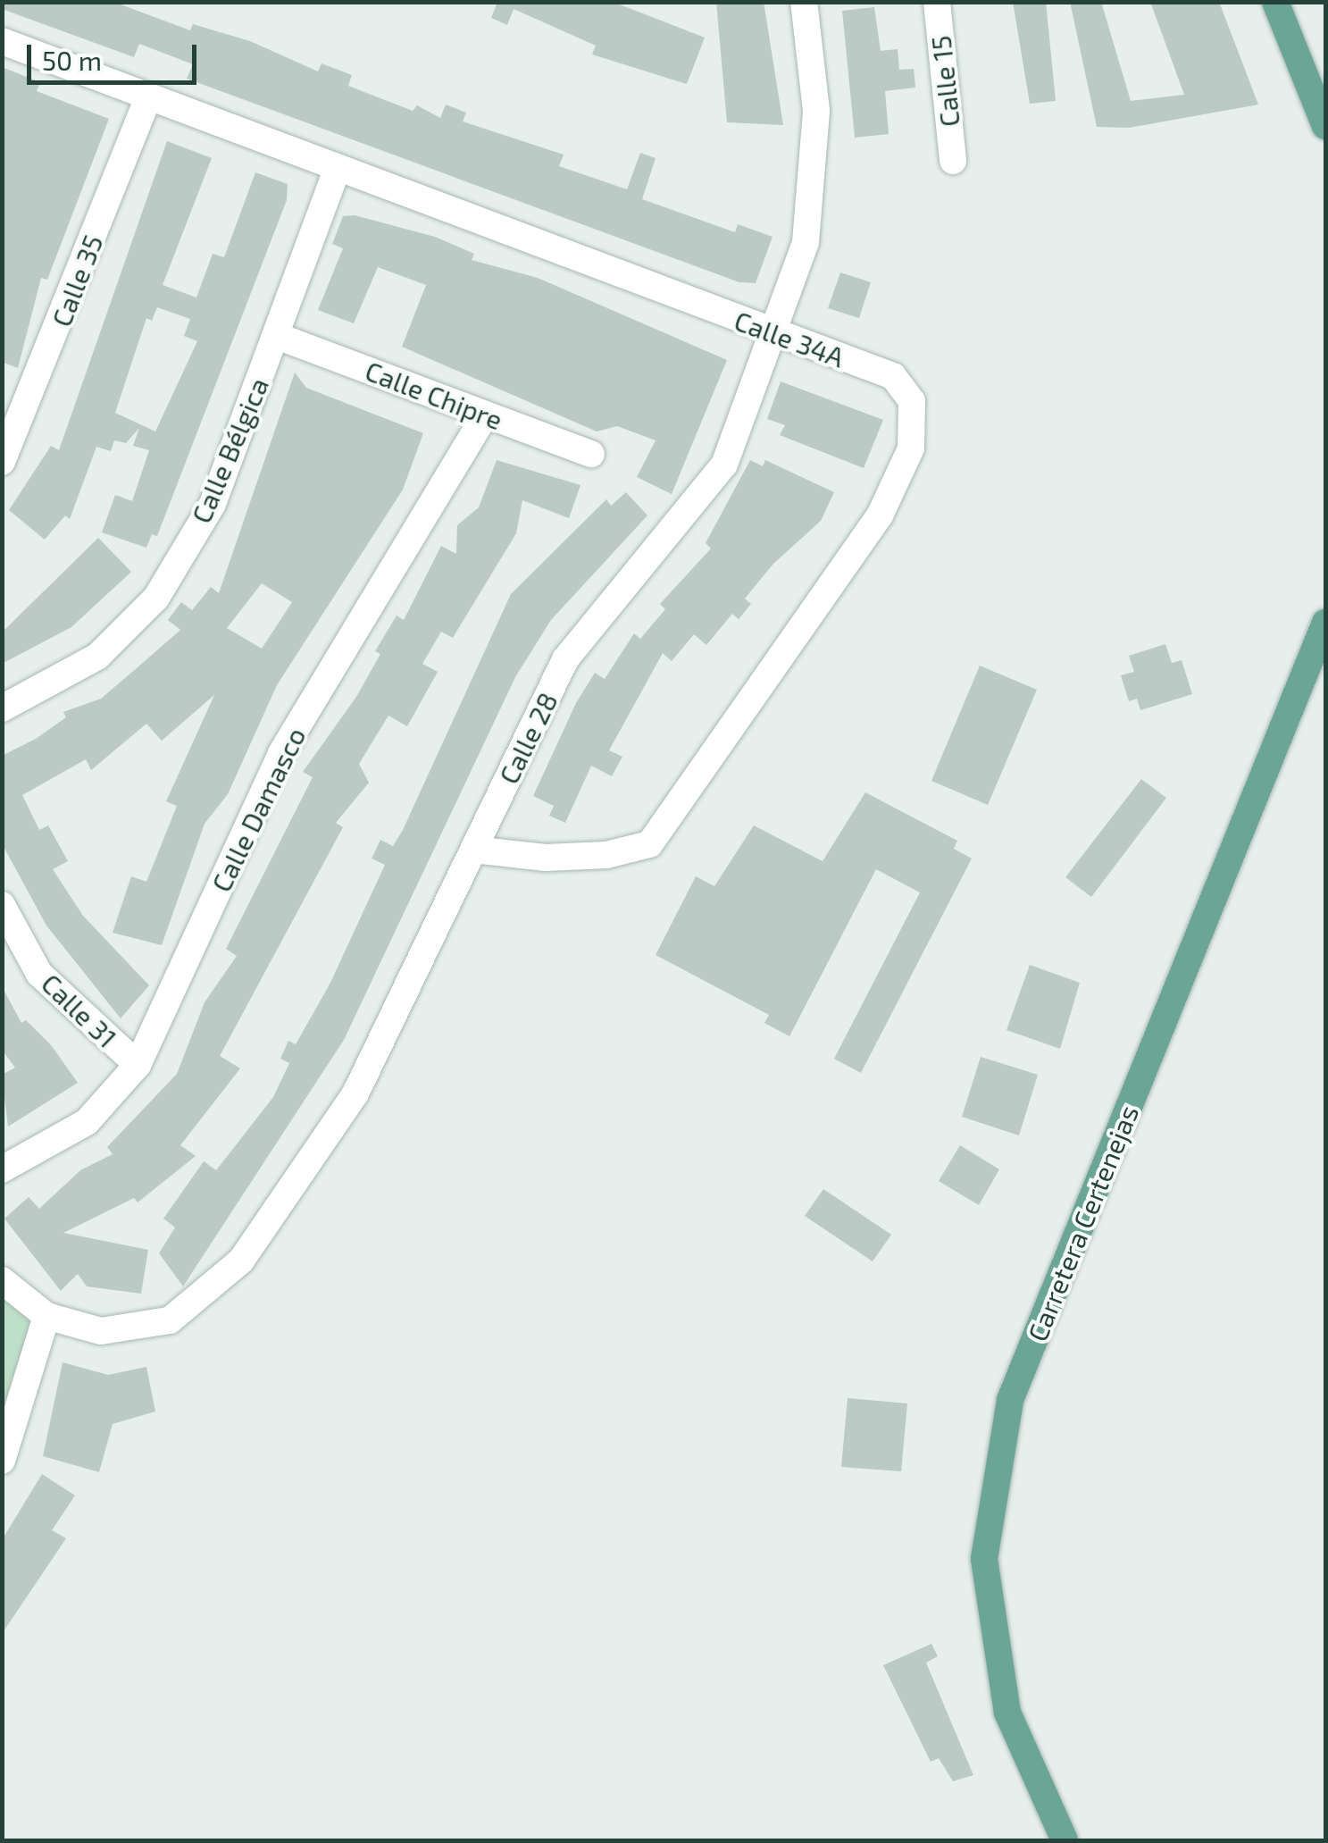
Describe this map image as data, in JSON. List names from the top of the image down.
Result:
{
  "streets": {
    "main road": ["Carretera Certenejas"],
    "street": [
      "Calle 15",
      "Calle 35",
      "Calle 34A",
      "Calle Chipre",
      "Calle Bélgica",
      "Calle 28",
      "Calle Damasco",
      "Calle 31"
    ]
  },
  "crossings": [
    ["Calle 35", "Calle 34A"],
    ["Calle 34A", "Calle Bélgica"],
    ["Calle 34A", "Calle 28"],
    ["Calle Chipre", "Calle Bélgica"],
    ["Calle Chipre", "Calle Damasco"],
    ["Calle Damasco", "Calle 31"]
  ],
  "scale_bar": "50 m"
}
